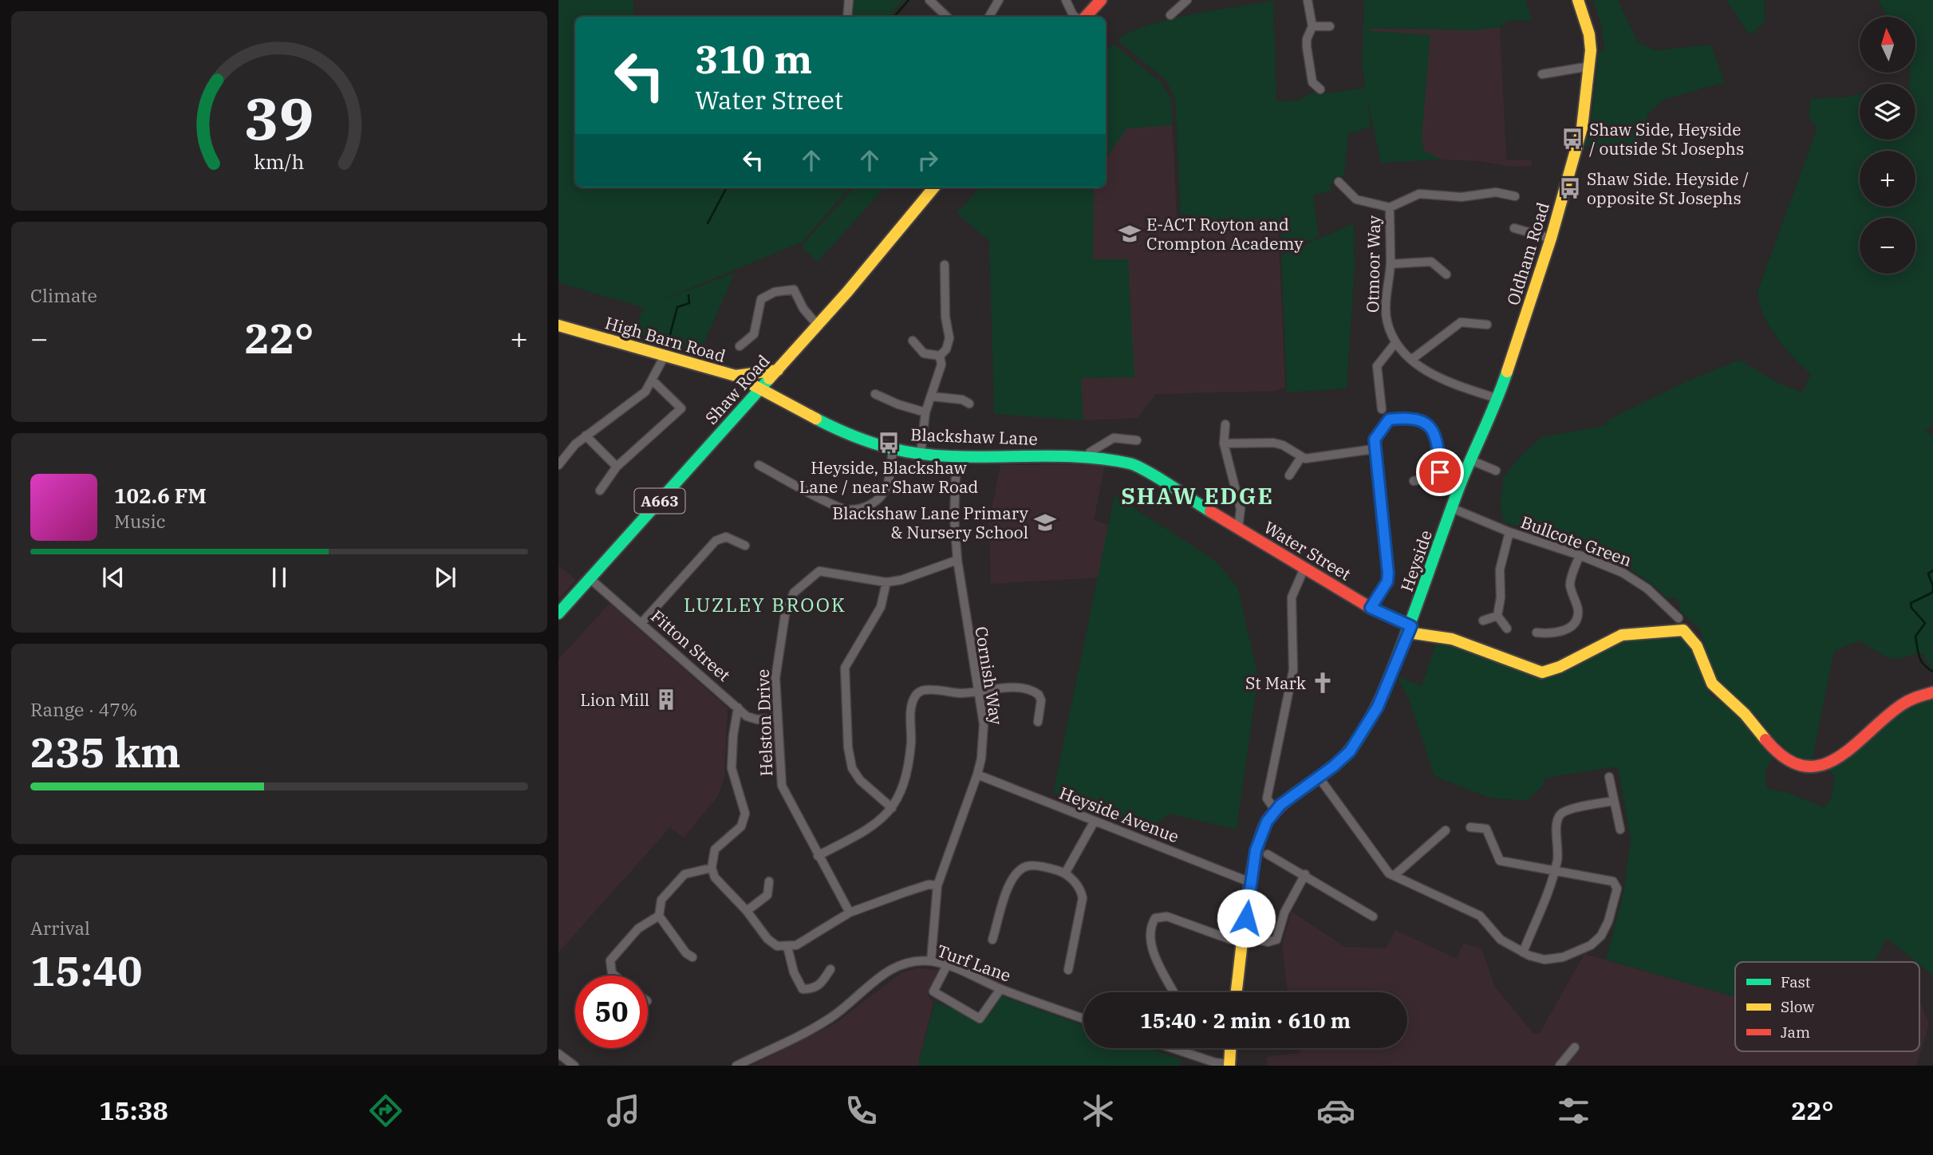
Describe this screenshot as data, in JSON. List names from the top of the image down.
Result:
{
  "streets": {
    "main road": [
      "Oldham Road",
      "High Barn Road",
      "Shaw Road",
      "Blackshaw Lane",
      "A663",
      "Water Street",
      "Heyside"
    ],
    "street": [
      "Otmoor Way",
      "Bullcote Green",
      "Fitton Street",
      "Cornish Way",
      "Helston Drive",
      "Heyside Avenue",
      "Turf Lane"
    ]
  },
  "crossings": [
    ["Oldham Road", "Otmoor Way"],
    ["Oldham Road", "Bullcote Green"],
    ["Oldham Road", "Heyside"],
    ["High Barn Road", "Shaw Road"],
    ["High Barn Road", "Blackshaw Lane"],
    ["Shaw Road", "Blackshaw Lane"],
    ["Shaw Road", "Fitton Street"],
    ["Blackshaw Lane", "Water Street"],
    ["Blackshaw Lane", "Cornish Way"],
    ["Bullcote Green", "Heyside"],
    ["Water Street", "Heyside"],
    ["Heyside", "Heyside Avenue"],
    ["Fitton Street", "Helston Drive"],
    ["Cornish Way", "Helston Drive"],
    ["Cornish Way", "Heyside Avenue"],
    ["Cornish Way", "Turf Lane"]
  ],
  "districts": ["SHAW EDGE", "LUZLEY BROOK"],
  "places": {
    "bus stop": ["Shaw Side, Heyside / outside St Josephs", "Shaw Side. Heyside / opposite St Josephs", "Heyside, Blackshaw Lane / near Shaw Road"],
    "school or university": ["E-ACT Royton and Crompton Academy", "Blackshaw Lane Primary & Nursery School"],
    "church": ["St Mark"],
    "building": ["Lion Mill"]
  },
  "legend": ["Fast", "Slow", "Jam"],
  "north": "top",
  "page": {
    "map_buttons": ["+", "−"],
    "turn": ["310 m", "Water Street"],
    "tile": [
      "Climate",
      ["Range · 47%", "235 km"],
      ["Arrival", "15:40"]
    ],
    "heat": ["−", "22°", "+"],
    "song": ["102.6 FM", "Music"],
    "limit": "50",
    "trip": "15:40 · 2 min · 610 m",
    "tabs": ["15:38", "22°"],
    "gauge": ["39", "km/h"]
  }
}
